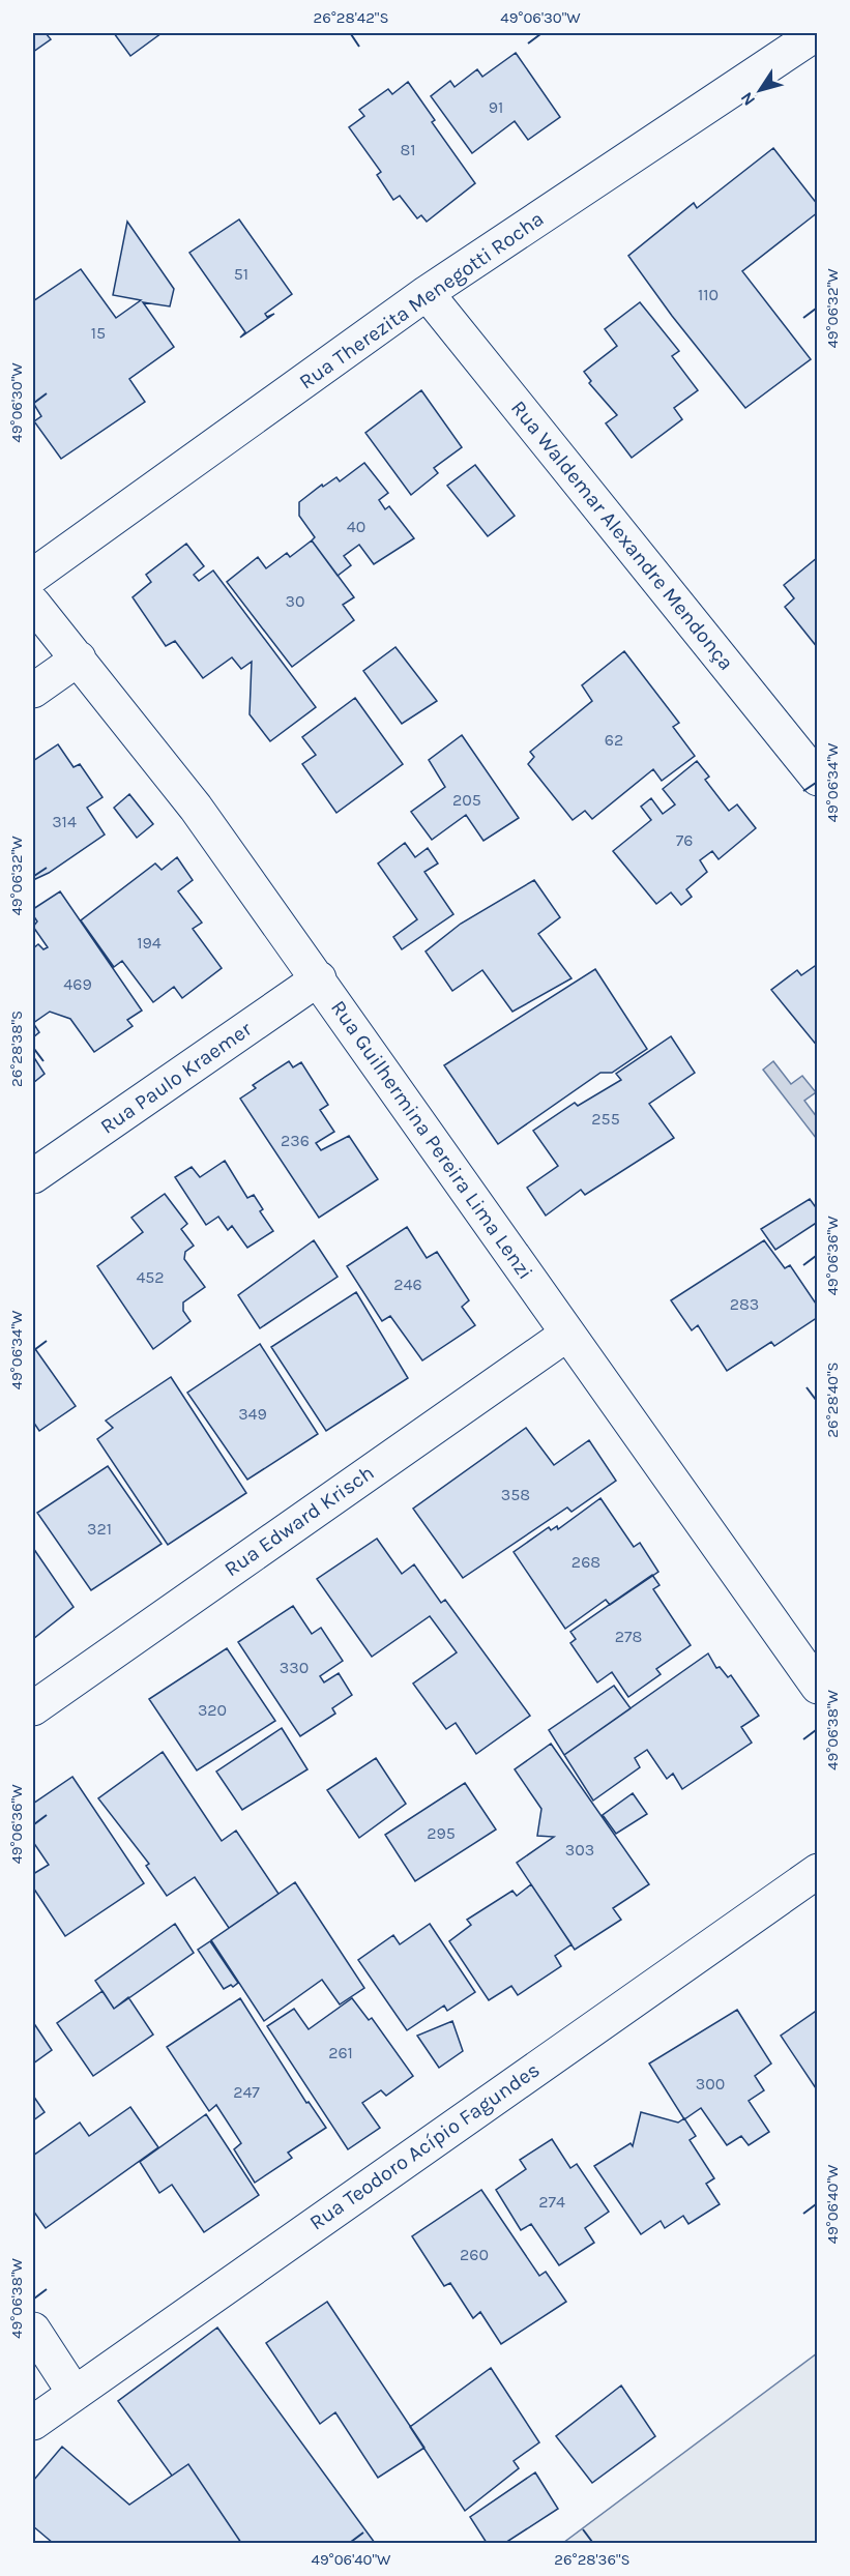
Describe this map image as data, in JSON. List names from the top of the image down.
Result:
{
  "streets": {
    "street": [
      "Rua Therezita Menegotti Rocha",
      "Rua Waldemar Alexandre Mendonça",
      "Rua Paulo Kraemer",
      "Rua Guilhermina Pereira Lima Lenzi",
      "Rua Edward Krisch",
      "Rua Teodoro Acípio Fagundes"
    ]
  },
  "crossings": [
    ["Rua Therezita Menegotti Rocha", "Rua Waldemar Alexandre Mendonça"],
    ["Rua Paulo Kraemer", "Rua Guilhermina Pereira Lima Lenzi"],
    ["Rua Guilhermina Pereira Lima Lenzi", "Rua Edward Krisch"]
  ],
  "house_numbers": [
    "91",
    "81",
    "51",
    "110",
    "15",
    "40",
    "30",
    "62",
    "205",
    "314",
    "76",
    "194",
    "469",
    "255",
    "236",
    "452",
    "246",
    "283",
    "349",
    "358",
    "321",
    "268",
    "278",
    "330",
    "320",
    "295",
    "303",
    "261",
    "300",
    "247",
    "274",
    "260"
  ],
  "north": "bottom left",
  "coordinates": [
    "26°28'42\"S",
    "49°06'30\"W",
    "49°06'32\"W",
    "49°06'34\"W",
    "26°28'38\"S",
    "49°06'36\"W",
    "26°28'40\"S",
    "49°06'38\"W",
    "49°06'40\"W",
    "26°28'36\"S"
  ]
}
